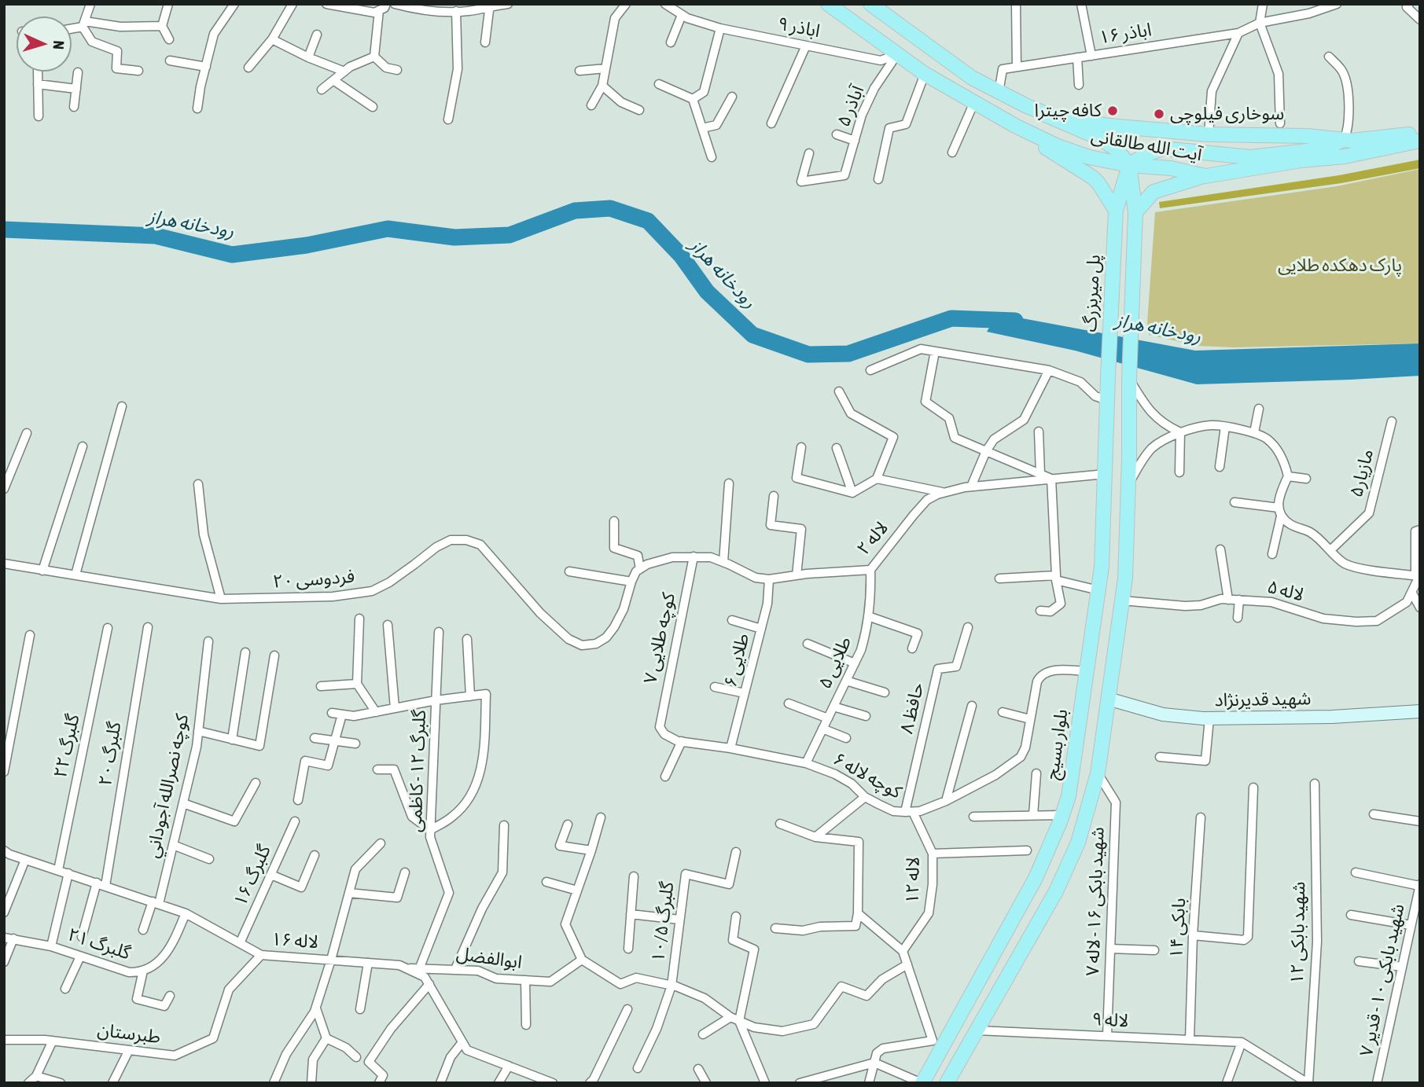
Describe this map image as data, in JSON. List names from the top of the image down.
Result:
{
  "streets": {
    "main road": ["آیت الله طالقانی", "پل میربزرگ", "بلوار بسیج"],
    "street": [
      "اباذر ۹",
      "اباذر ۱۶",
      "آباذر ۵",
      "مازیار۵",
      "لاله ۲",
      "فردوسی ۲۰",
      "لاله ۵",
      "کوچه طلایی ۷",
      "طلایی ۶",
      "طلایی ۵",
      "شهید قدیرنژاد",
      "حافظ ۸",
      "گلبرگ ۲۲",
      "گلبرگ ۲۰",
      "گلبرگ ۱۲ - کاظمی",
      "کوچه لاله ۶",
      "كوچه نصرالله آجوداني",
      "گلبرگ ۱۶",
      "لاله ۱۲",
      "شهید بابکی ۱۶ - لاله ۷",
      "گلبرگ ۱۰/۵",
      "بابکی ۱۴",
      "شهید بابکی ۱۲",
      "لاله ۱۶",
      "گلبرگ ۲۱",
      "ابوالفضل",
      "شهید بابکی ۱۰ - قدیر ۷",
      "لاله ۹",
      "طبرستان"
    ]
  },
  "crossings": [
    ["اباذر ۹", "آباذر ۵"],
    ["اباذر ۹", "آیت الله طالقانی"],
    ["آباذر ۵", "آیت الله طالقانی"],
    ["آیت الله طالقانی", "پل میربزرگ"],
    ["پل میربزرگ", "بلوار بسیج"],
    ["لاله ۲", "کوچه طلایی ۷"],
    ["لاله ۲", "طلایی ۶"],
    ["لاله ۲", "طلایی ۵"],
    ["لاله ۲", "بلوار بسیج"],
    ["کوچه طلایی ۷", "کوچه لاله ۶"],
    ["طلایی ۶", "کوچه لاله ۶"],
    ["طلایی ۵", "کوچه لاله ۶"],
    ["حافظ ۸", "کوچه لاله ۶"],
    ["حافظ ۸", "لاله ۱۲"],
    ["بلوار بسیج", "کوچه لاله ۶"],
    ["گلبرگ ۲۲", "لاله ۱۶"],
    ["گلبرگ ۲۰", "لاله ۱۶"],
    ["گلبرگ ۱۲ - کاظمی", "ابوالفضل"],
    ["کوچه لاله ۶", "لاله ۱۲"],
    ["كوچه نصرالله آجوداني", "لاله ۱۶"],
    ["گلبرگ ۱۶", "لاله ۱۶"],
    ["شهید بابکی ۱۶ - لاله ۷", "لاله ۹"],
    ["بابکی ۱۴", "لاله ۹"],
    ["لاله ۱۶", "گلبرگ ۲۱"],
    ["لاله ۱۶", "ابوالفضل"],
    ["لاله ۱۶", "طبرستان"]
  ],
  "water": ["رودخانه هراز"],
  "parks": ["پارک دهکده طلایی"],
  "places": ["کافه چیترا", "سوخاری فیلوچی"],
  "north": "right"
}
